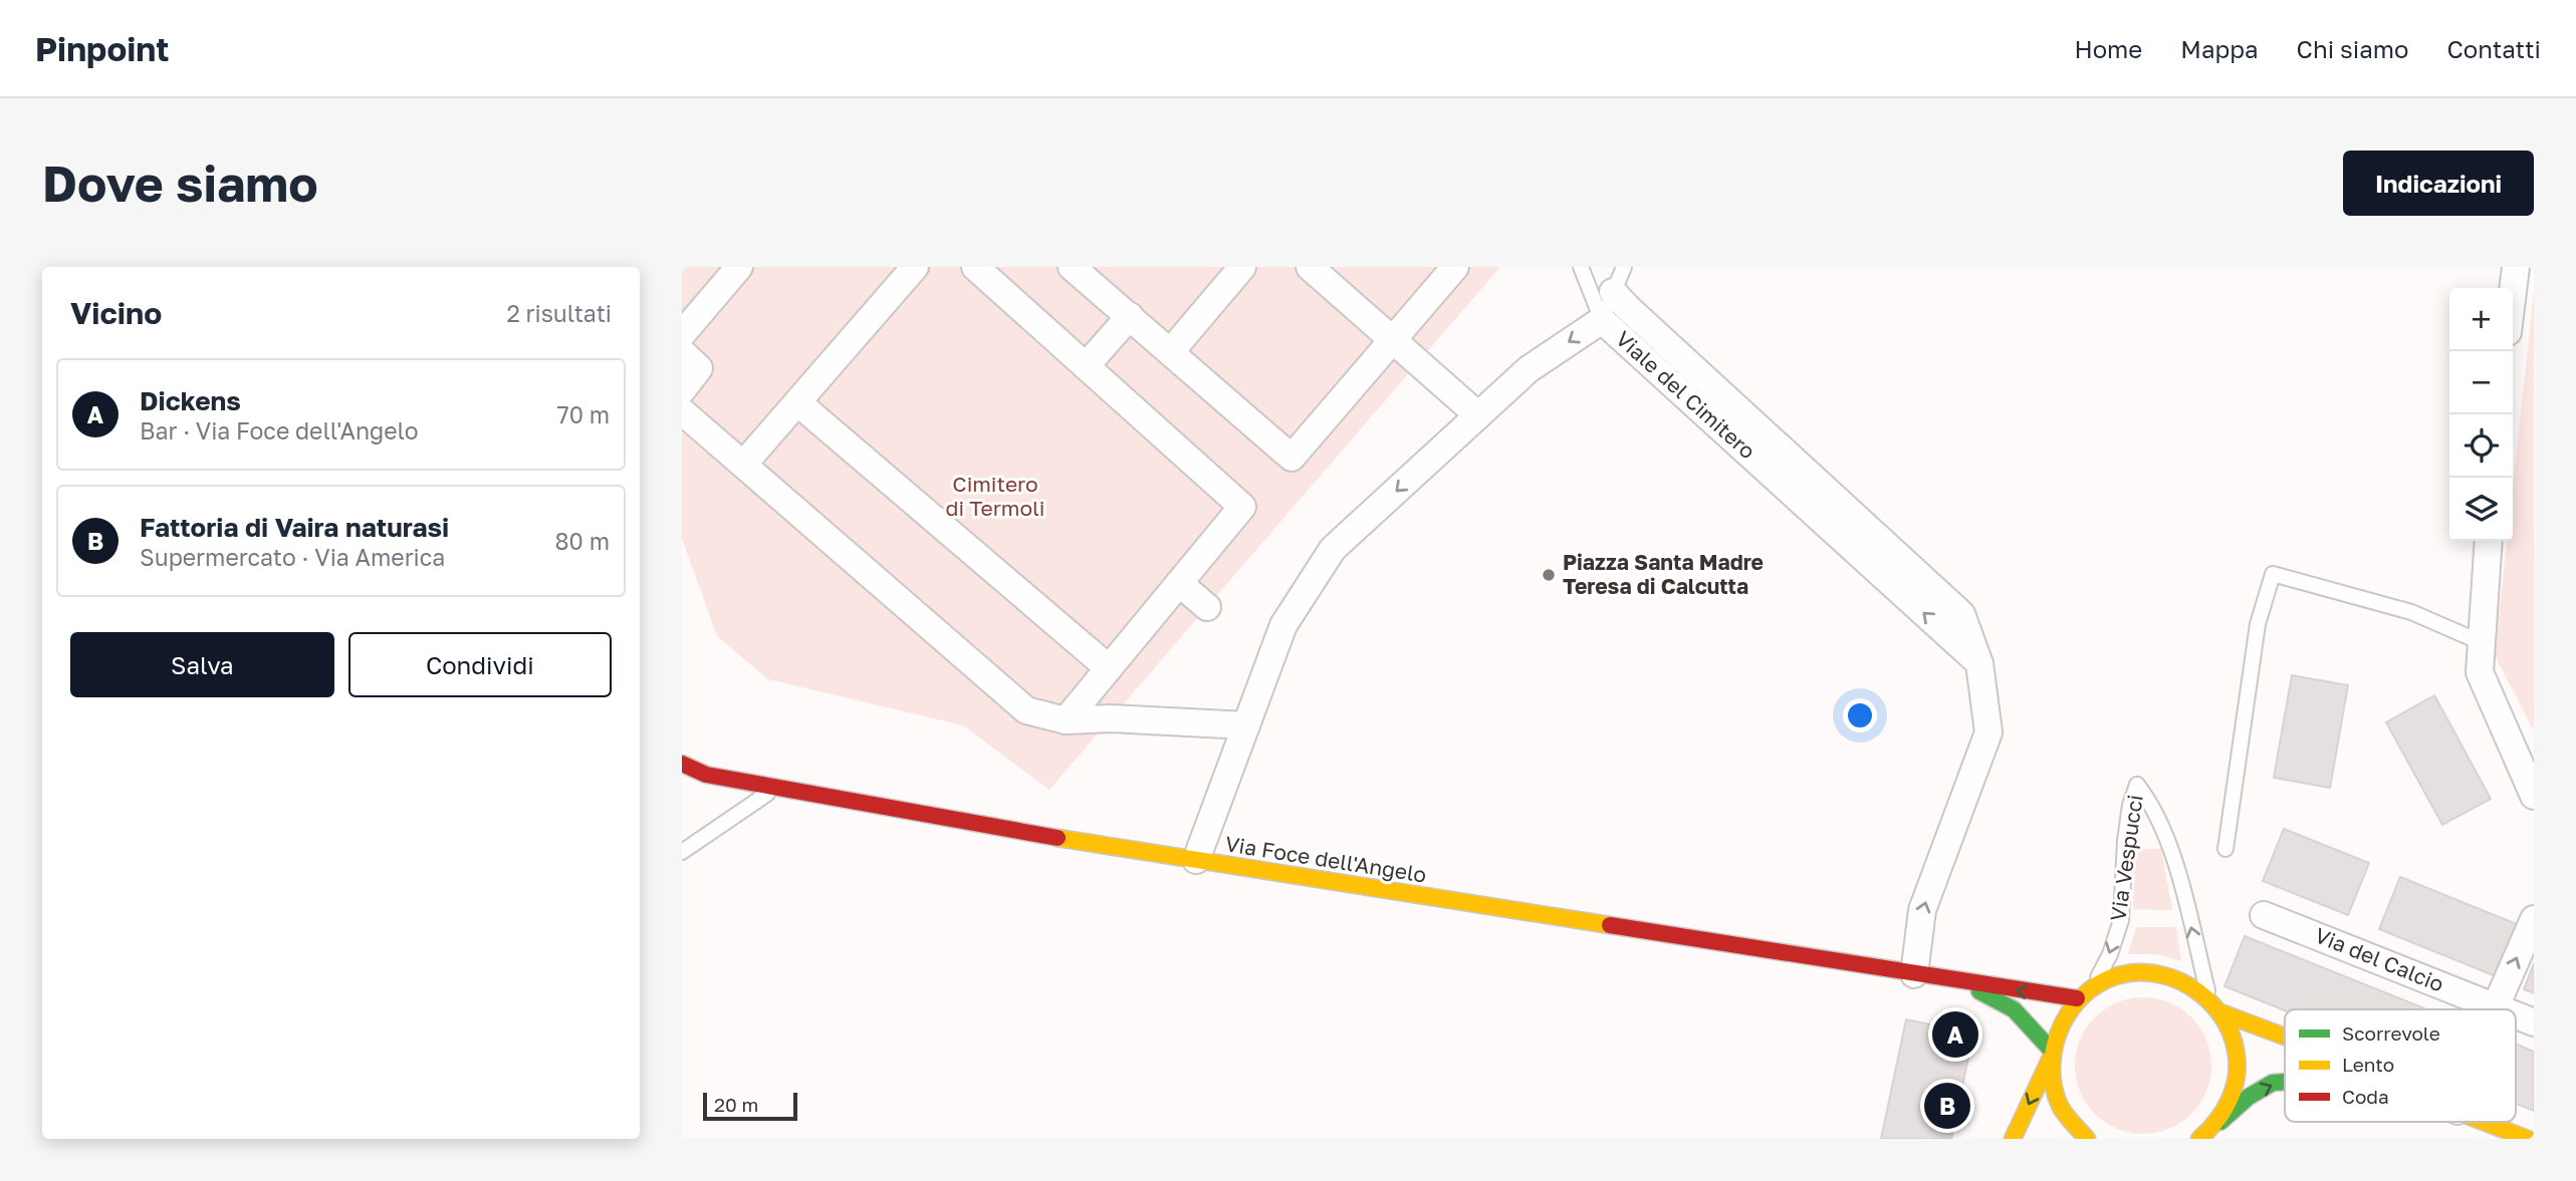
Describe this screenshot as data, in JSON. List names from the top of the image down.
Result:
{
  "streets": {
    "main road": ["Via Foce dell'Angelo"],
    "street": ["Viale del Cimitero", "Via del Calcio"],
    "lane": ["Via Vespucci"]
  },
  "crossings": [
    ["Viale del Cimitero", "Via Foce dell'Angelo"]
  ],
  "parks": ["Cimitero di Termoli"],
  "places": ["Piazza Santa Madre Teresa di Calcutta"],
  "legend": ["Scorrevole", "Lento", "Coda"],
  "scale_bar": "20 m",
  "page": {
    "header": "Pinpoint",
    "nav": [
      "Home",
      "Mappa",
      "Chi siamo",
      "Contatti"
    ],
    "buttons": [
      "Indicazioni",
      ["Salva", "Condividi"]
    ],
    "title": "Dove siamo",
    "heading": ["Vicino", "2 risultati"],
    "map_buttons": ["+", "−"],
    "list": [
      {
        "mark": "A",
        "name": "Dickens",
        "note": "Bar · Via Foce dell'Angelo",
        "value": "70 m"
      },
      {
        "mark": "B",
        "name": "Fattoria di Vaira naturasi",
        "note": "Supermercato · Via America",
        "value": "80 m"
      }
    ],
    "pins": ["A", "B"],
    "scale": "20 m"
  }
}
